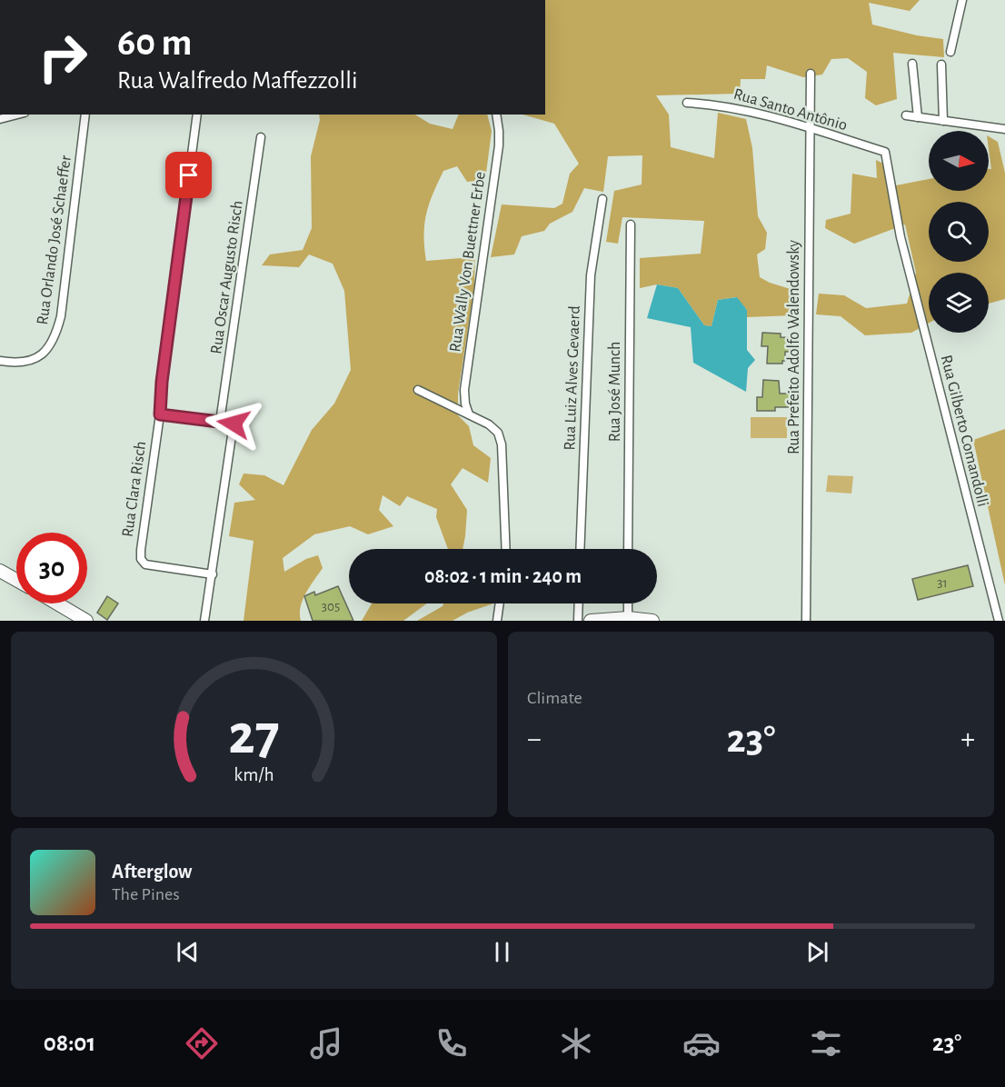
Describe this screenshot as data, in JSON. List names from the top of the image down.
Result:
{
  "streets": {
    "street": [
      "Rua Santo Antônio",
      "Rua Orlando José Schaeffer",
      "Rua Wally Von Buettner Erbe",
      "Rua Oscar Augusto Risch",
      "Rua Prefeito Adolfo Walendowsky",
      "Rua Luiz Alves Gevaerd",
      "Rua José Munch",
      "Rua Gilberto Comandolli",
      "Rua Clara Risch"
    ]
  },
  "crossings": [
    ["Rua Santo Antônio", "Rua Prefeito Adolfo Walendowsky"],
    ["Rua Santo Antônio", "Rua Gilberto Comandolli"]
  ],
  "house_numbers": ["31", "305"],
  "north": "right",
  "page": {
    "turn": ["60 m", "Rua Walfredo Maffezzolli"],
    "limit": "30",
    "trip": "08:02 · 1 min · 240 m",
    "tile": "Climate",
    "heat": ["−", "23°", "+"],
    "song": ["Afterglow", "The Pines"],
    "tabs": ["08:01", "23°"],
    "gauge": ["27", "km/h"]
  }
}
